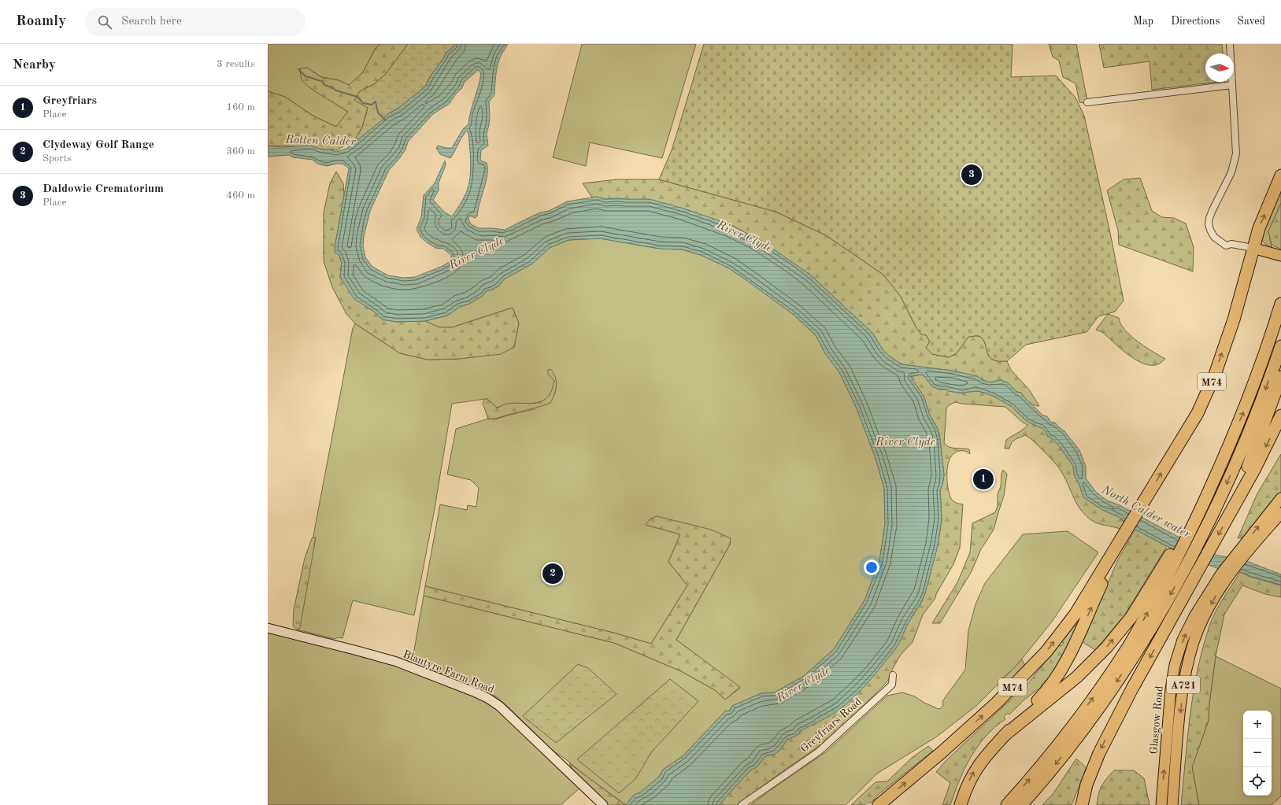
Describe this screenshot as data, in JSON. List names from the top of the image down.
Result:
{
  "streets": {
    "highway": ["M74"],
    "main road": ["Blantyre Farm Road", "A721", "Glasgow Road"],
    "street": ["Greyfriars Road"]
  },
  "crossings": [
    ["A721", "Glasgow Road"]
  ],
  "water": ["Rotten Calder", "River Clyde", "North Calder water"],
  "north": "right",
  "page": {
    "header": "Roamly",
    "search": "Search here",
    "nav": ["Map", "Directions", "Saved"],
    "heading": ["Nearby", "3 results"],
    "list": [
      {
        "mark": "1",
        "name": "Greyfriars",
        "note": "Place",
        "value": "160 m"
      },
      {
        "mark": "2",
        "name": "Clydeway Golf Range",
        "note": "Sports",
        "value": "360 m"
      },
      {
        "mark": "3",
        "name": "Daldowie Crematorium",
        "note": "Place",
        "value": "460 m"
      }
    ],
    "pins": ["3", "1", "2"],
    "map_buttons": ["+", "−"]
  }
}
